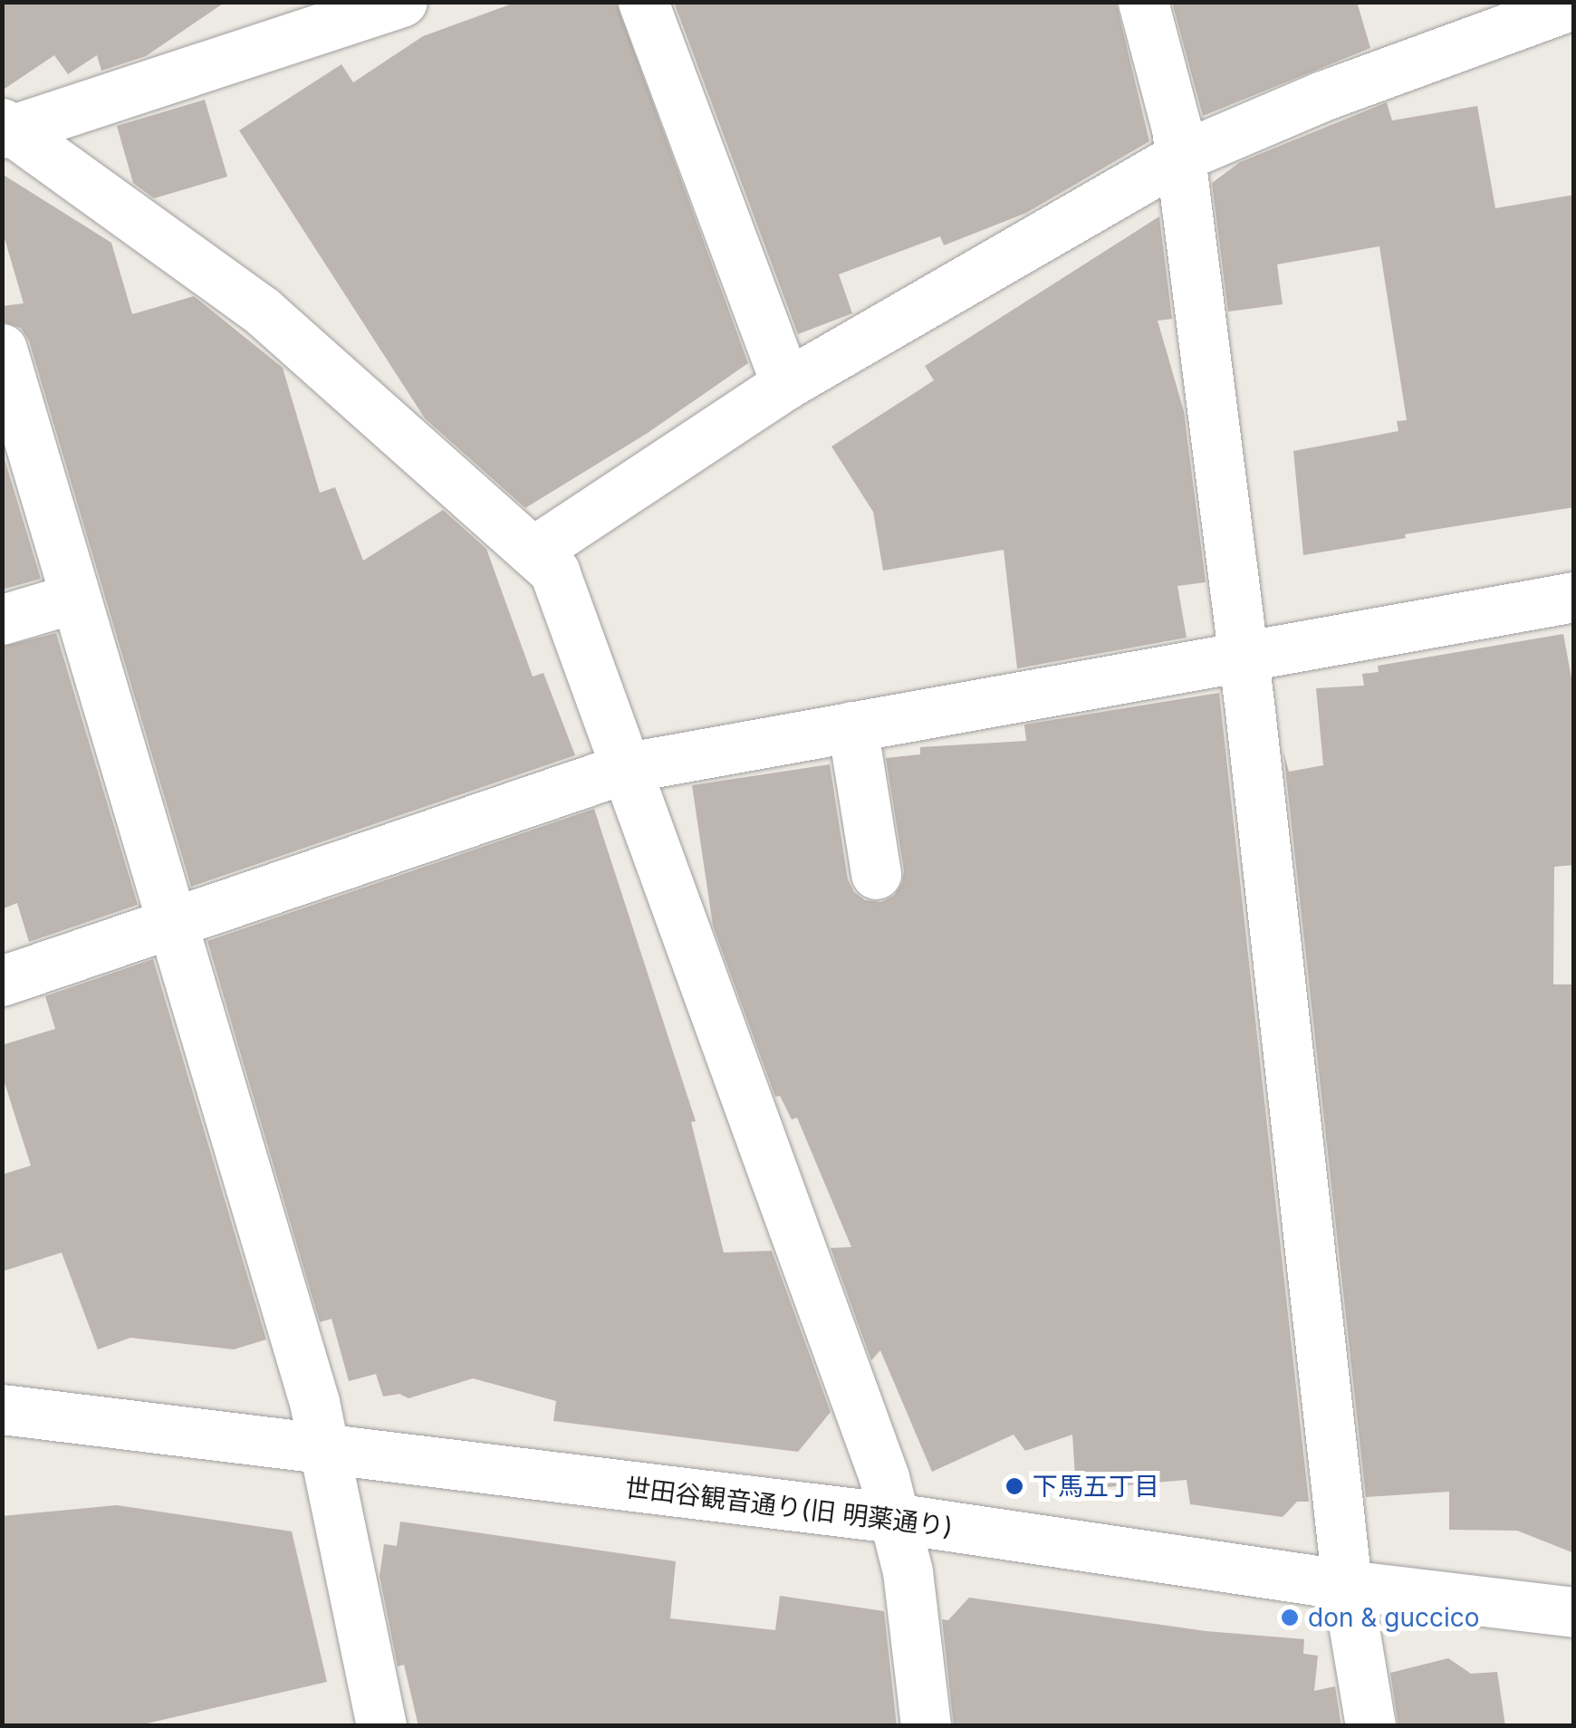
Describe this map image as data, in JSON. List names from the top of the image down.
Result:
{
  "streets": {
    "street": ["世田谷観音通り(旧 明薬通り)"]
  },
  "places": ["下馬五丁目", "don & guccico"]
}
